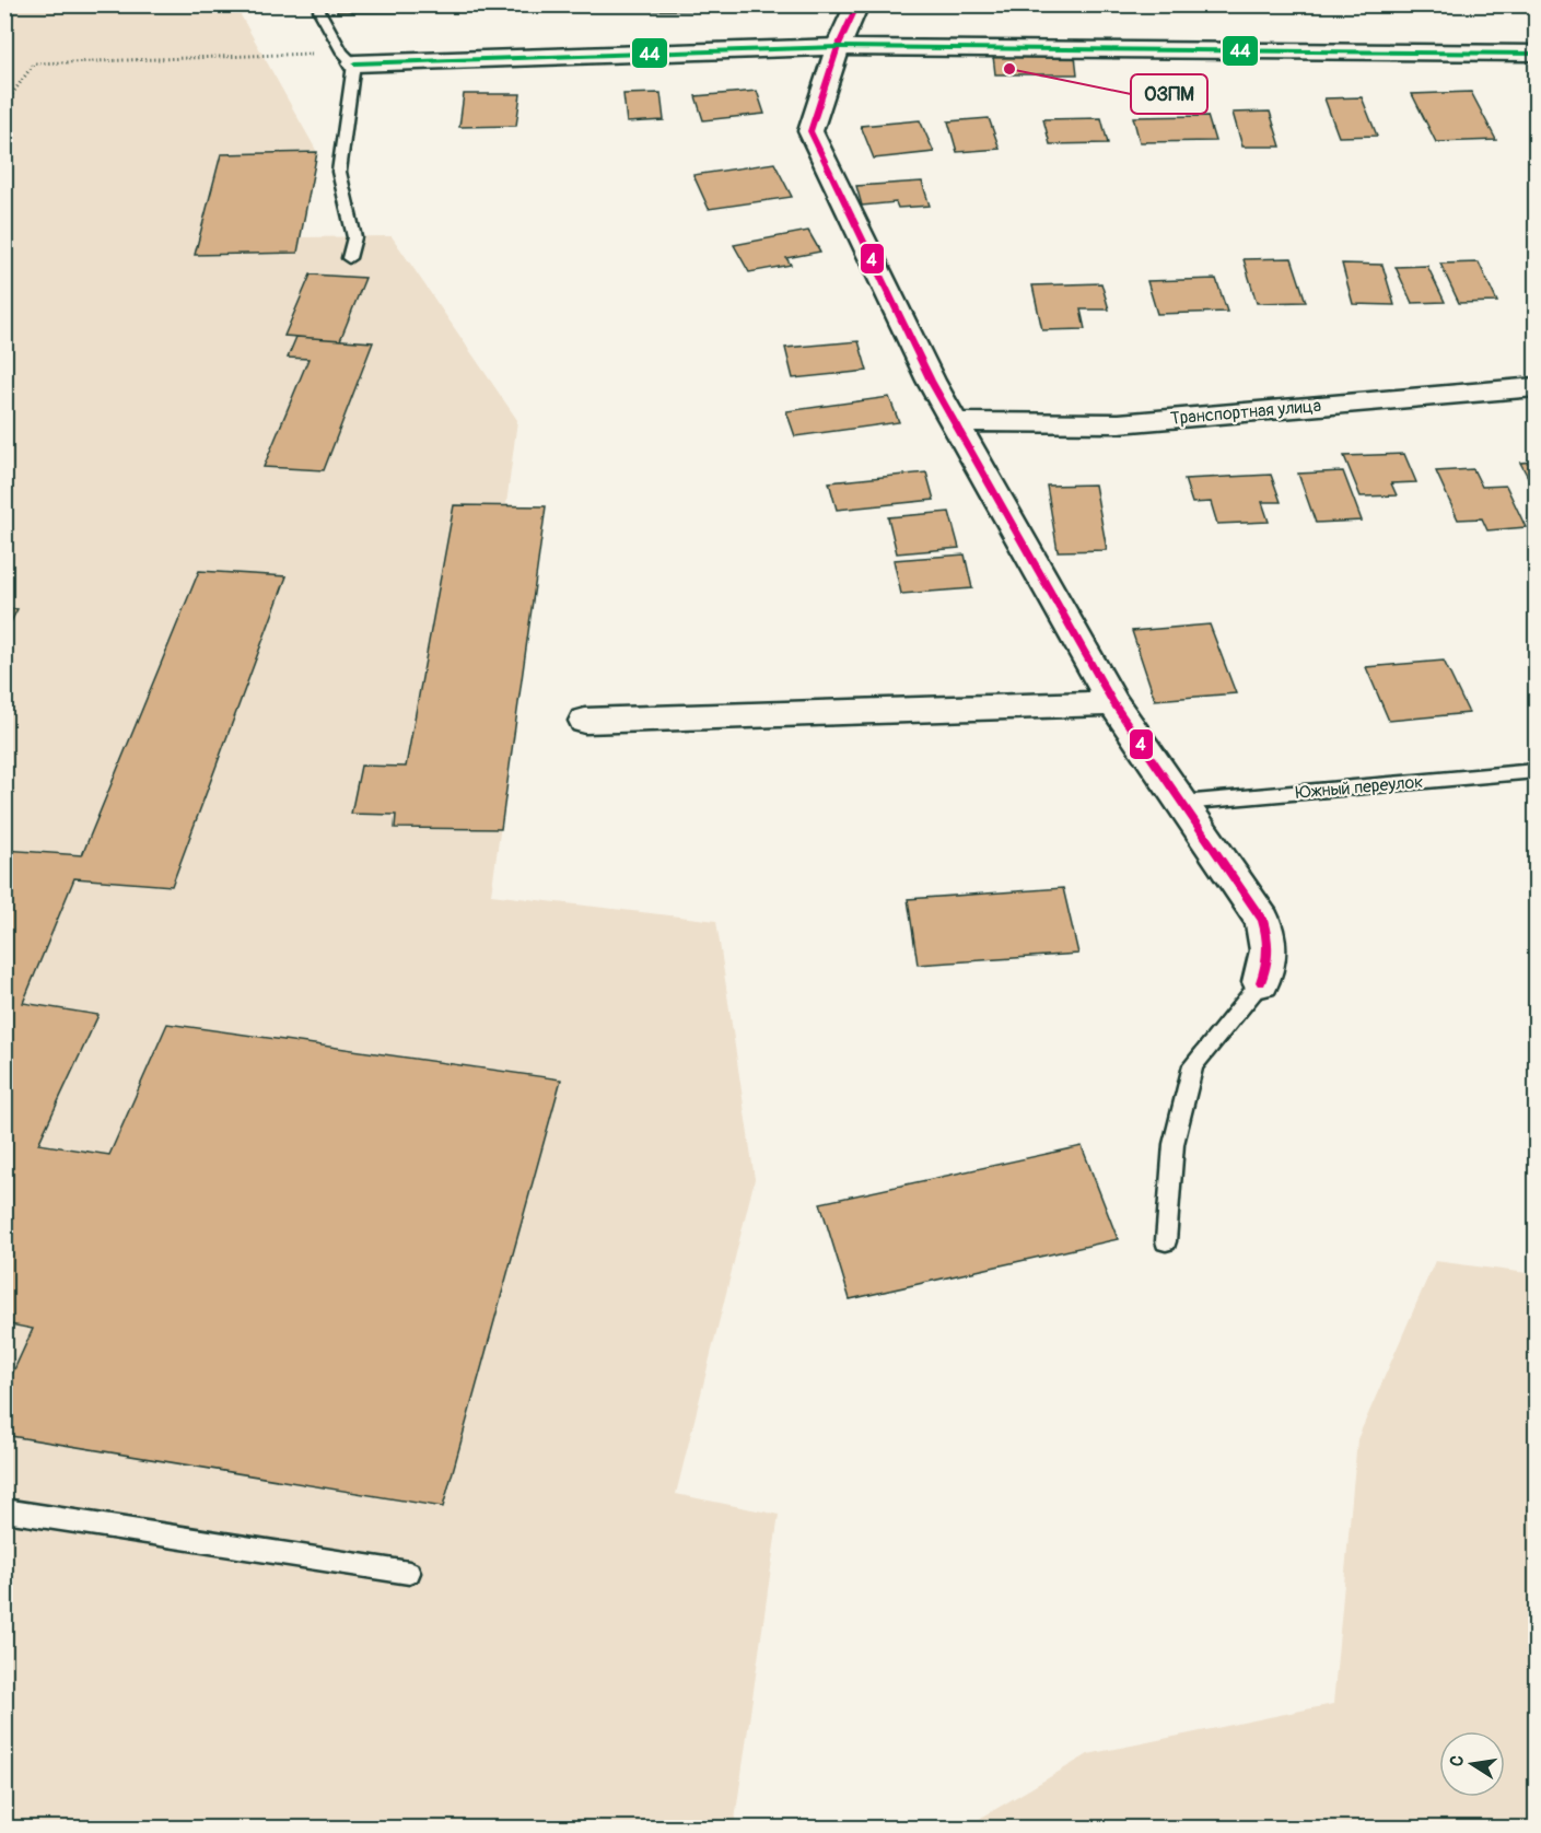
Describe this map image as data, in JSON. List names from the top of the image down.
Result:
{
  "streets": {
    "street": ["Транспортная улица"],
    "lane": ["Южный переулок"]
  },
  "places": ["ОЗПМ"],
  "lines": ["transit line 4", "transit line 44"],
  "north": "left"
}
